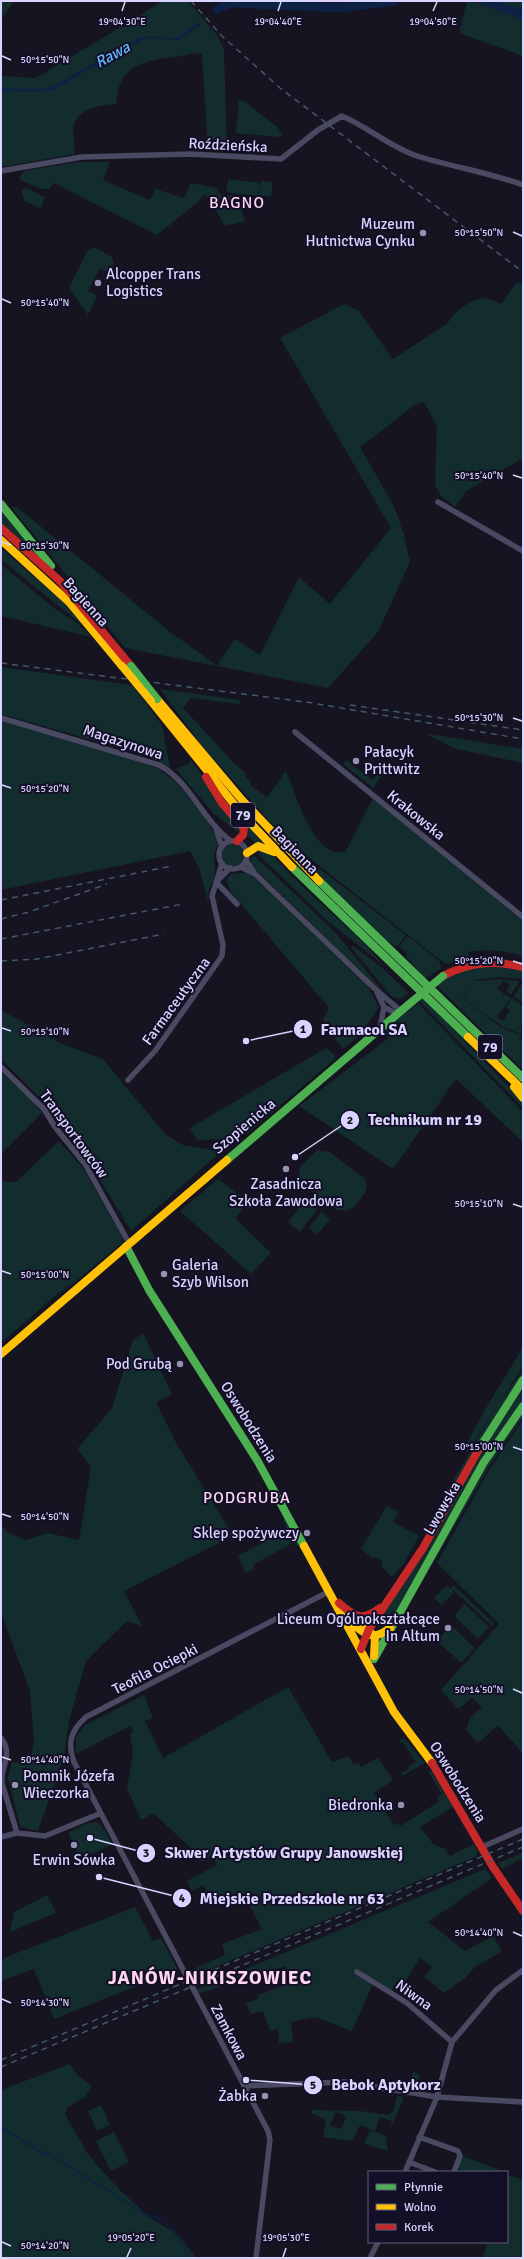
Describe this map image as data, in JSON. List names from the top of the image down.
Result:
{
  "streets": {
    "street": [
      "Roździeńska",
      "Bagienna",
      "Magazynowa",
      "79",
      "Krakowska",
      "Farmaceutyczna",
      "Szopienicka",
      "Transportowców",
      "Oswobodzenia",
      "Lwowska",
      "Teofila Ociepki",
      "Niwna",
      "Zamkowa"
    ]
  },
  "crossings": [
    ["Magazynowa", "Farmaceutyczna"],
    ["Szopienicka", "Transportowców"],
    ["Szopienicka", "Oswobodzenia"],
    ["Transportowców", "Oswobodzenia"],
    ["Oswobodzenia", "Lwowska"],
    ["Oswobodzenia", "Teofila Ociepki"],
    ["Teofila Ociepki", "Zamkowa"]
  ],
  "districts": ["BAGNO", "PODGRUBA", "JANÓW-NIKISZOWIEC"],
  "water": ["Rawa"],
  "places": [
    "Muzeum Hutnictwa Cynku",
    "Alcopper Trans Logistics",
    "Pałacyk Prittwitz",
    "Farmacol SA",
    "Technikum nr 19",
    "Zasadnicza Szkoła Zawodowa",
    "Galeria Szyb Wilson",
    "Pod Grubą",
    "Sklep spożywczy",
    "Liceum Ogólnokształcące In Altum",
    "Pomnik Józefa Wieczorka",
    "Biedronka",
    "Skwer Artystów Grupy Janowskiej",
    "Erwin Sówka",
    "Miejskie Przedszkole nr 63",
    "Bebok Aptykorz",
    "Żabka"
  ],
  "legend": ["Płynnie", "Wolno", "Korek"],
  "coordinates": [
    "19°04'30\"E",
    "19°04'40\"E",
    "19°04'50\"E",
    "50°15'50\"N",
    "50°15'40\"N",
    "50°15'30\"N",
    "50°15'20\"N",
    "50°15'10\"N",
    "50°15'00\"N",
    "50°14'50\"N",
    "50°14'40\"N",
    "50°14'30\"N",
    "19°05'20\"E",
    "19°05'30\"E",
    "50°14'20\"N"
  ]
}
